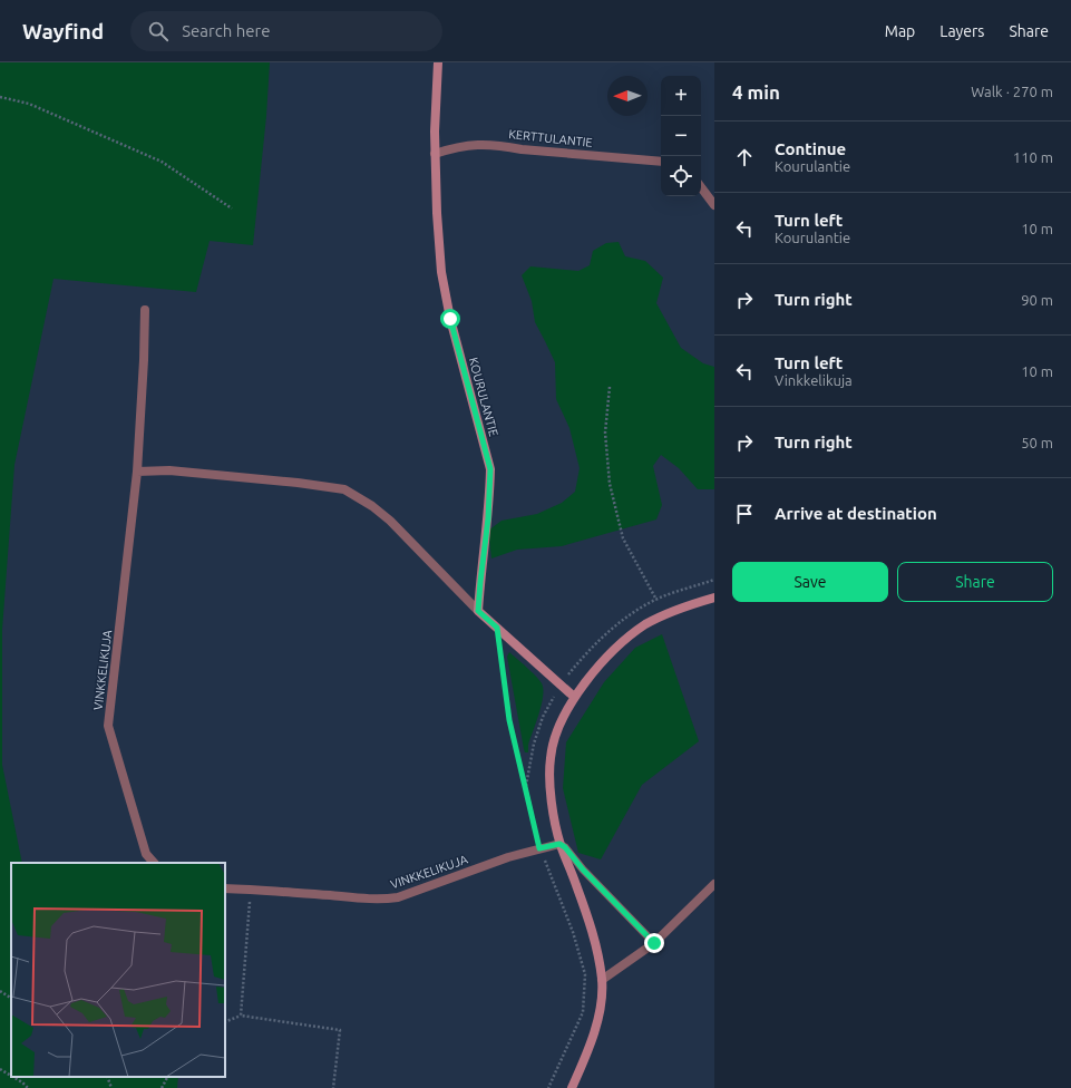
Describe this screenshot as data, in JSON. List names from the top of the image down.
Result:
{
  "streets": {
    "street": ["KERTTULANTIE", "KOURULANTIE", "VINKKELIKUJA"]
  },
  "crossings": [
    ["KERTTULANTIE", "KOURULANTIE"]
  ],
  "north": "left",
  "page": {
    "header": "Wayfind",
    "search": "Search here",
    "nav": ["Map", "Layers", "Share"],
    "heading": ["4 min", "Walk · 270 m"],
    "map_buttons": ["+", "−"],
    "list": [
      ["Continue", "Kourulantie", "110 m"],
      ["Turn left", "Kourulantie", "10 m"],
      ["Turn right", "90 m"],
      ["Turn left", "Vinkkelikuja", "10 m"],
      ["Turn right", "50 m"],
      "Arrive at destination"
    ],
    "buttons": ["Save", "Share"]
  }
}
